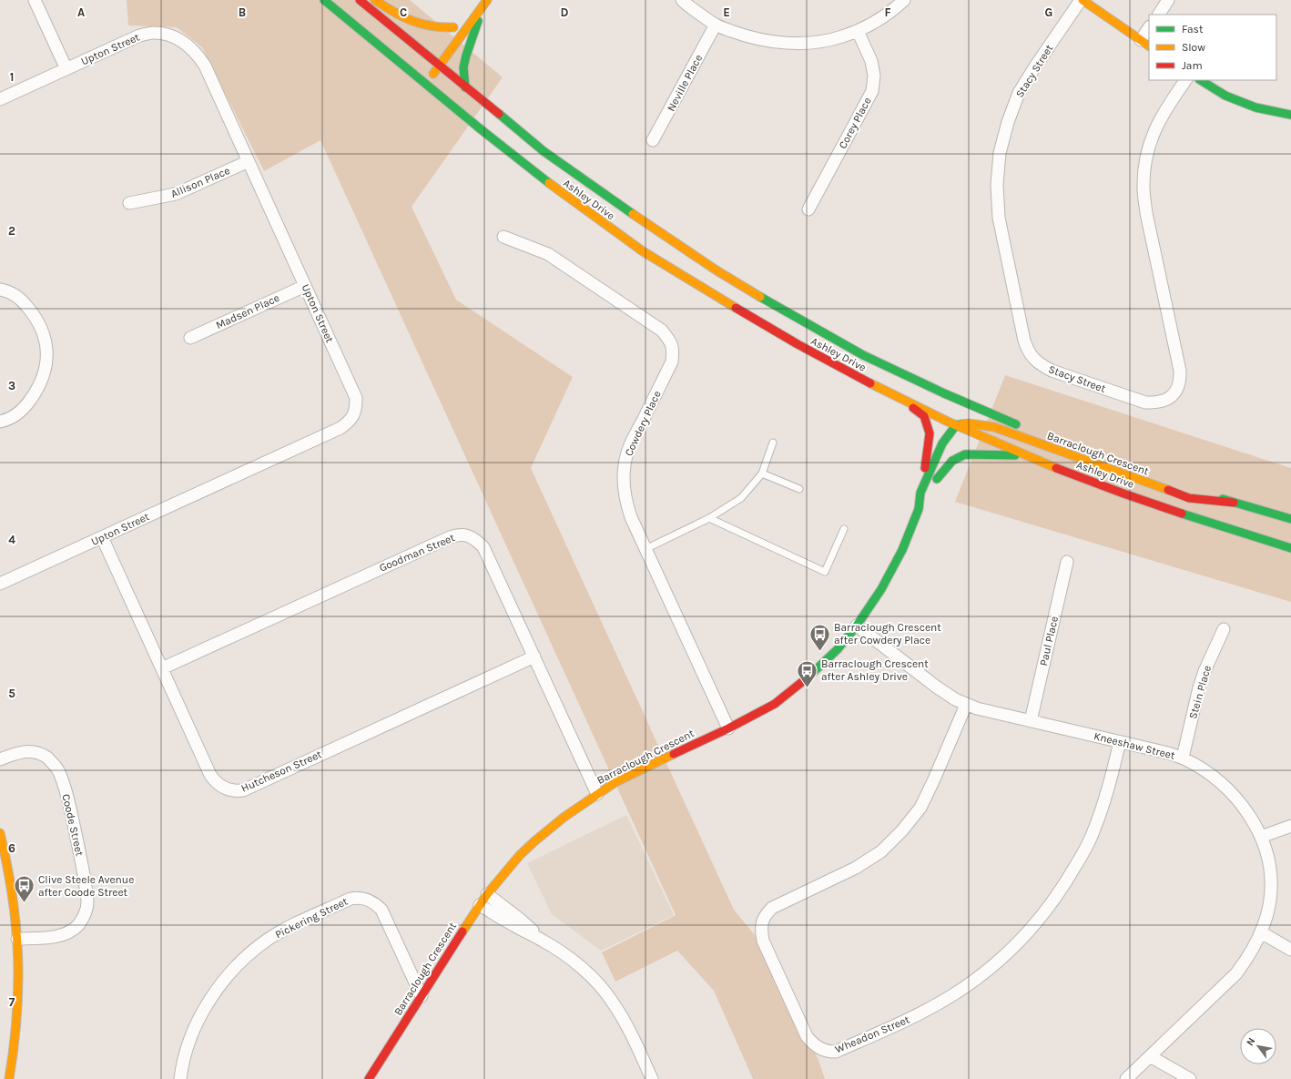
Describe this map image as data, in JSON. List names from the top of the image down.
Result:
{
  "streets": {
    "main road": ["Ashley Drive", "Barraclough Crescent"],
    "street": [
      "Upton Street",
      "Stacy Street",
      "Neville Place",
      "Corey Place",
      "Allison Place",
      "Madsen Place",
      "Cowdery Place",
      "Goodman Street",
      "Paul Place",
      "Stein Place",
      "Kneeshaw Street",
      "Hutcheson Street",
      "Coode Street",
      "Pickering Street",
      "Wheadon Street"
    ]
  },
  "crossings": [
    ["Upton Street", "Allison Place"],
    ["Upton Street", "Madsen Place"],
    ["Upton Street", "Hutcheson Street"],
    ["Ashley Drive", "Barraclough Crescent"],
    ["Cowdery Place", "Barraclough Crescent"],
    ["Barraclough Crescent", "Goodman Street"],
    ["Barraclough Crescent", "Kneeshaw Street"],
    ["Barraclough Crescent", "Pickering Street"],
    ["Goodman Street", "Hutcheson Street"],
    ["Paul Place", "Kneeshaw Street"],
    ["Stein Place", "Kneeshaw Street"],
    ["Kneeshaw Street", "Wheadon Street"]
  ],
  "places": {
    "bus stop": ["Barraclough Crescent after Cowdery Place", "Barraclough Crescent after Ashley Drive", "Clive Steele Avenue after Coode Street"]
  },
  "legend": ["Fast", "Slow", "Jam"],
  "north": "top left",
  "grid": {
    "columns": [
      "A",
      "B",
      "C",
      "D",
      "E",
      "F",
      "G"
    ],
    "rows": [
      "1",
      "2",
      "3",
      "4",
      "5",
      "6",
      "7"
    ]
  }
}
